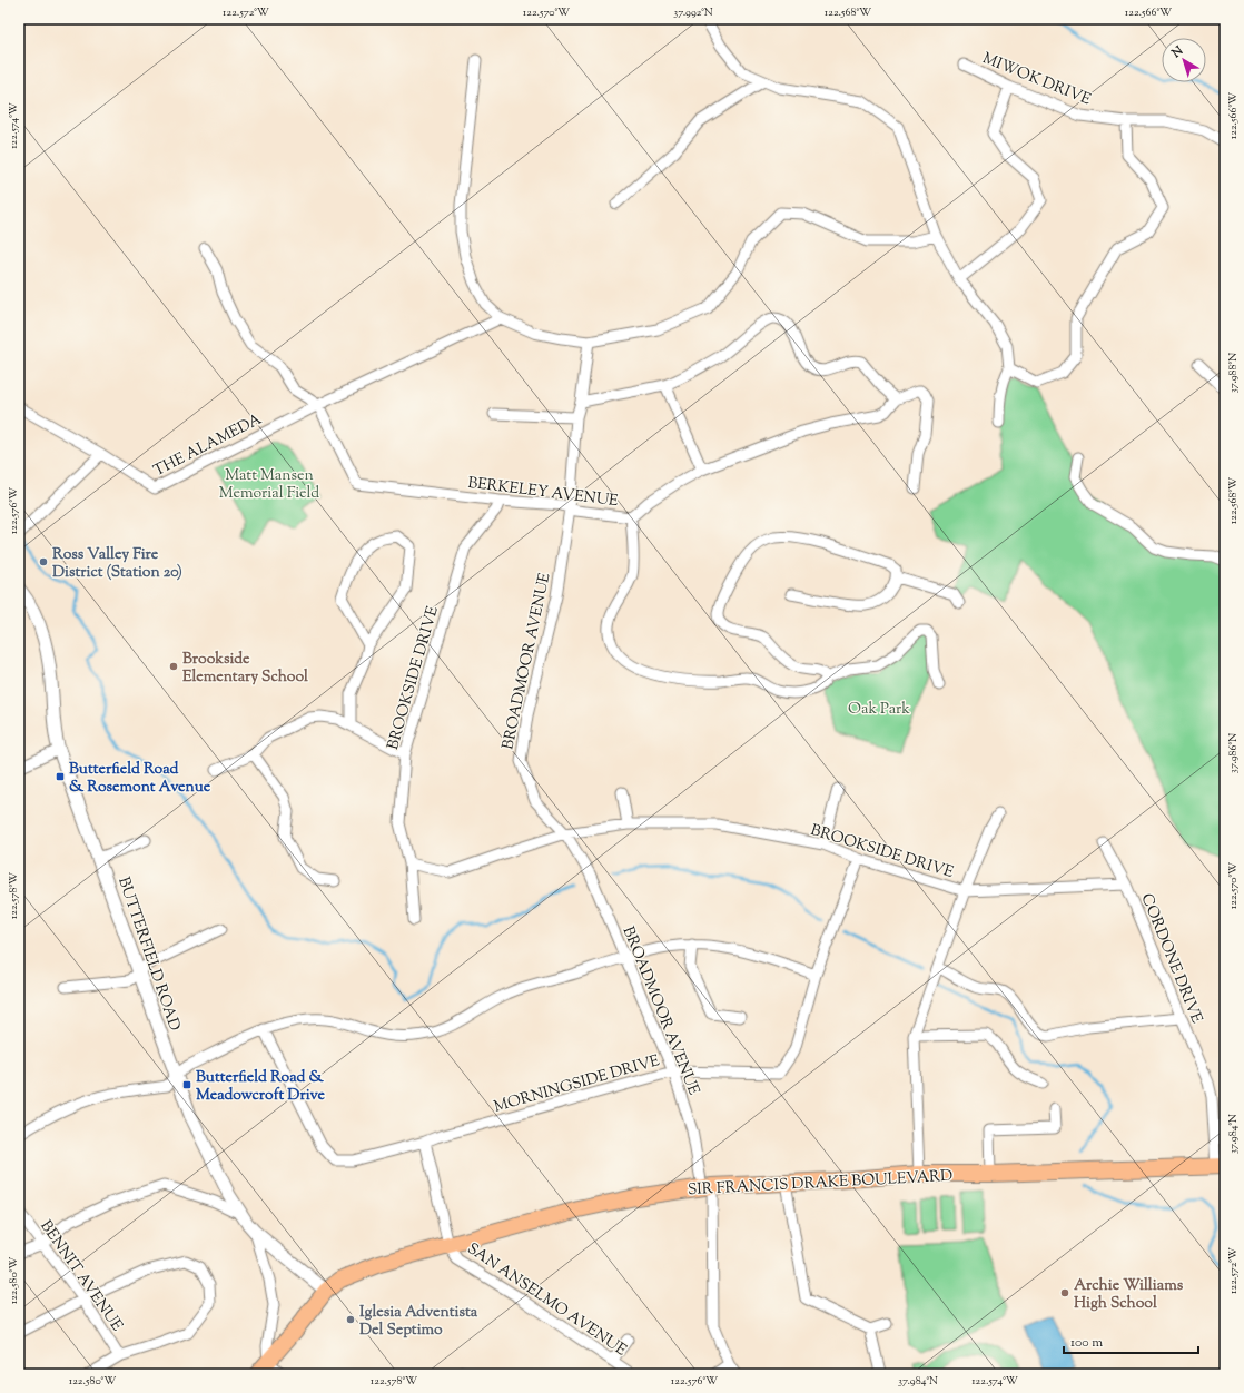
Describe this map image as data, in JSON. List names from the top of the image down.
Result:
{
  "streets": {
    "main road": ["SIR FRANCIS DRAKE BOULEVARD"],
    "street": [
      "MIWOK DRIVE",
      "THE ALAMEDA",
      "BERKELEY AVENUE",
      "BROADMOOR AVENUE",
      "BROOKSIDE DRIVE",
      "BUTTERFIELD ROAD",
      "CORDONE DRIVE",
      "MORNINGSIDE DRIVE",
      "BENNIT AVENUE",
      "SAN ANSELMO AVENUE"
    ]
  },
  "crossings": [
    ["THE ALAMEDA", "BERKELEY AVENUE"],
    ["BERKELEY AVENUE", "BROADMOOR AVENUE"],
    ["BERKELEY AVENUE", "BROOKSIDE DRIVE"],
    ["BROADMOOR AVENUE", "BROOKSIDE DRIVE"],
    ["BROADMOOR AVENUE", "MORNINGSIDE DRIVE"],
    ["BROADMOOR AVENUE", "SIR FRANCIS DRAKE BOULEVARD"],
    ["BROOKSIDE DRIVE", "CORDONE DRIVE"],
    ["BROOKSIDE DRIVE", "MORNINGSIDE DRIVE"],
    ["BUTTERFIELD ROAD", "SIR FRANCIS DRAKE BOULEVARD"],
    ["CORDONE DRIVE", "SIR FRANCIS DRAKE BOULEVARD"],
    ["MORNINGSIDE DRIVE", "SAN ANSELMO AVENUE"],
    ["SIR FRANCIS DRAKE BOULEVARD", "SAN ANSELMO AVENUE"]
  ],
  "parks": ["Matt Mansen Memorial Field", "Oak Park"],
  "places": {
    "other": [
      "Ross Valley Fire District (Station 20)",
      "Brookside Elementary School",
      "Archie Williams High School",
      "Iglesia Adventista Del Septimo"
    ],
    "transit": ["Butterfield Road & Rosemont Avenue", "Butterfield Road & Meadowcroft Drive"]
  },
  "scale_bar": "100 m",
  "north": "top left",
  "coordinates": [
    "122.572°W",
    "122.570°W",
    "37.992°N",
    "122.568°W",
    "122.566°W",
    "122.574°W",
    "37.988°N",
    "122.576°W",
    "37.986°N",
    "122.578°W",
    "37.984°N",
    "122.580°W"
  ]
}
